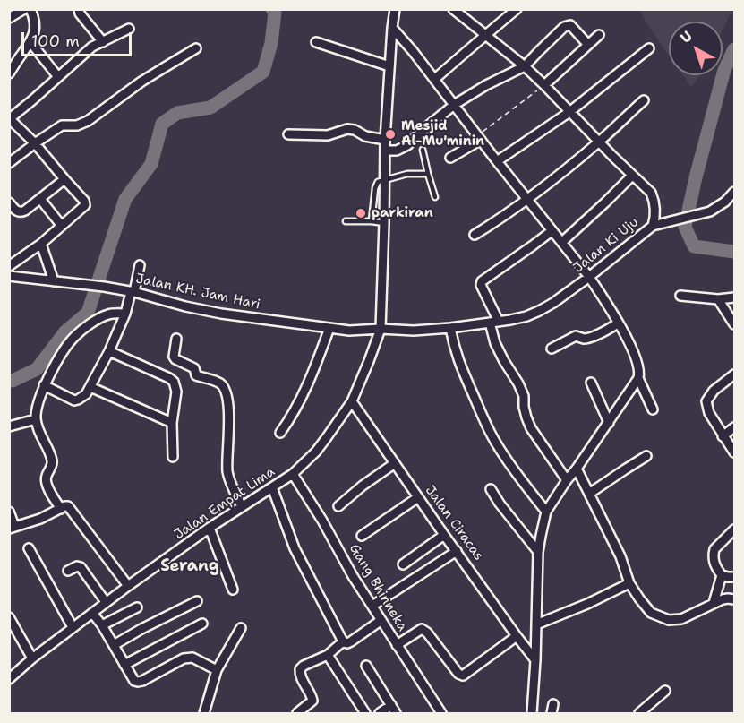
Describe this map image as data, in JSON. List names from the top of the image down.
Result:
{
  "streets": {
    "street": [
      "Jalan Ki Uju",
      "Jalan KH. Jam Hari",
      "Jalan Empat Lima",
      "Jalan Ciracas",
      "Gang Bhinneka"
    ]
  },
  "crossings": [
    ["Jalan Ki Uju", "Jalan KH. Jam Hari"],
    ["Jalan Ki Uju", "Jalan Empat Lima"],
    ["Jalan KH. Jam Hari", "Jalan Empat Lima"],
    ["Jalan Empat Lima", "Jalan Ciracas"],
    ["Jalan Empat Lima", "Gang Bhinneka"]
  ],
  "districts": ["Serang"],
  "places": ["Mesjid Al-Mu'minin", "parkiran"],
  "scale_bar": "100 m",
  "north": "top left"
}
